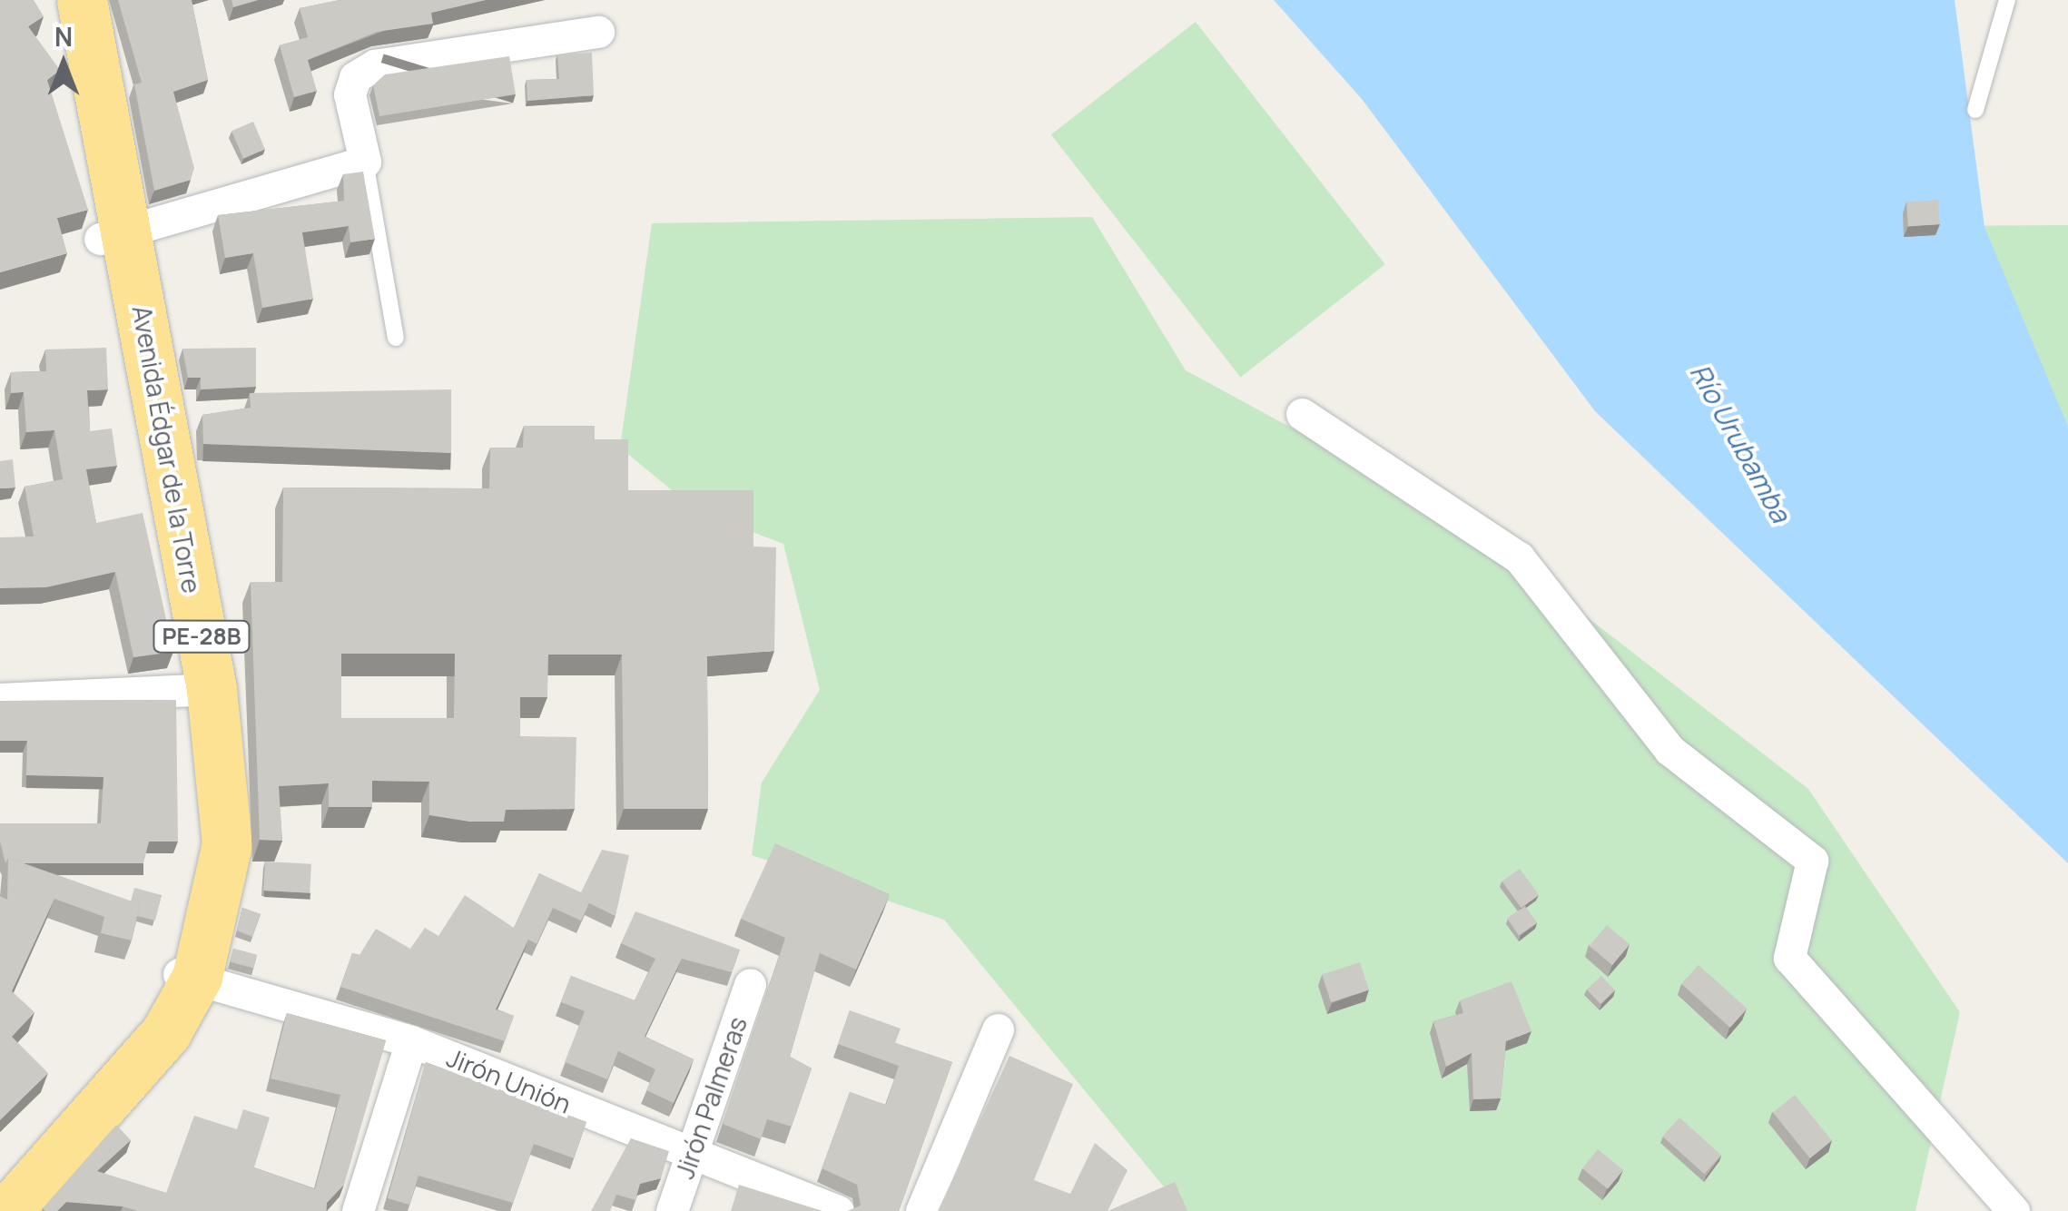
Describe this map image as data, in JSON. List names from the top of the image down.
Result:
{
  "streets": {
    "highway": ["Avenida Édgar de la Torre", "PE-28B"],
    "street": ["Jirón Unión", "Jirón Palmeras"]
  },
  "crossings": [
    ["Avenida Édgar de la Torre", "Jirón Unión"],
    ["Jirón Unión", "Jirón Palmeras"]
  ],
  "water": ["Río Urubamba"],
  "north": "top"
}
